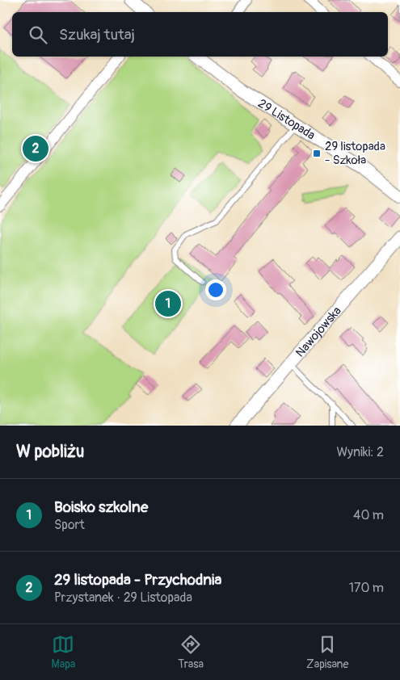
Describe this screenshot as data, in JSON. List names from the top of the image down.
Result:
{
  "streets": {
    "street": ["29 Listopada", "Nawojowska"]
  },
  "places": {
    "transit": ["29 listopada - Szkoła"]
  },
  "page": {
    "search": "Szukaj tutaj",
    "pins": ["2", "1"],
    "heading": ["W pobliżu", "Wyniki: 2"],
    "list": [
      {
        "mark": "1",
        "name": "Boisko szkolne",
        "note": "Sport",
        "value": "40 m"
      },
      {
        "mark": "2",
        "name": "29 listopada - Przychodnia",
        "note": "Przystanek · 29 Listopada",
        "value": "170 m"
      }
    ],
    "nav": ["Mapa", "Trasa", "Zapisane"]
  }
}
